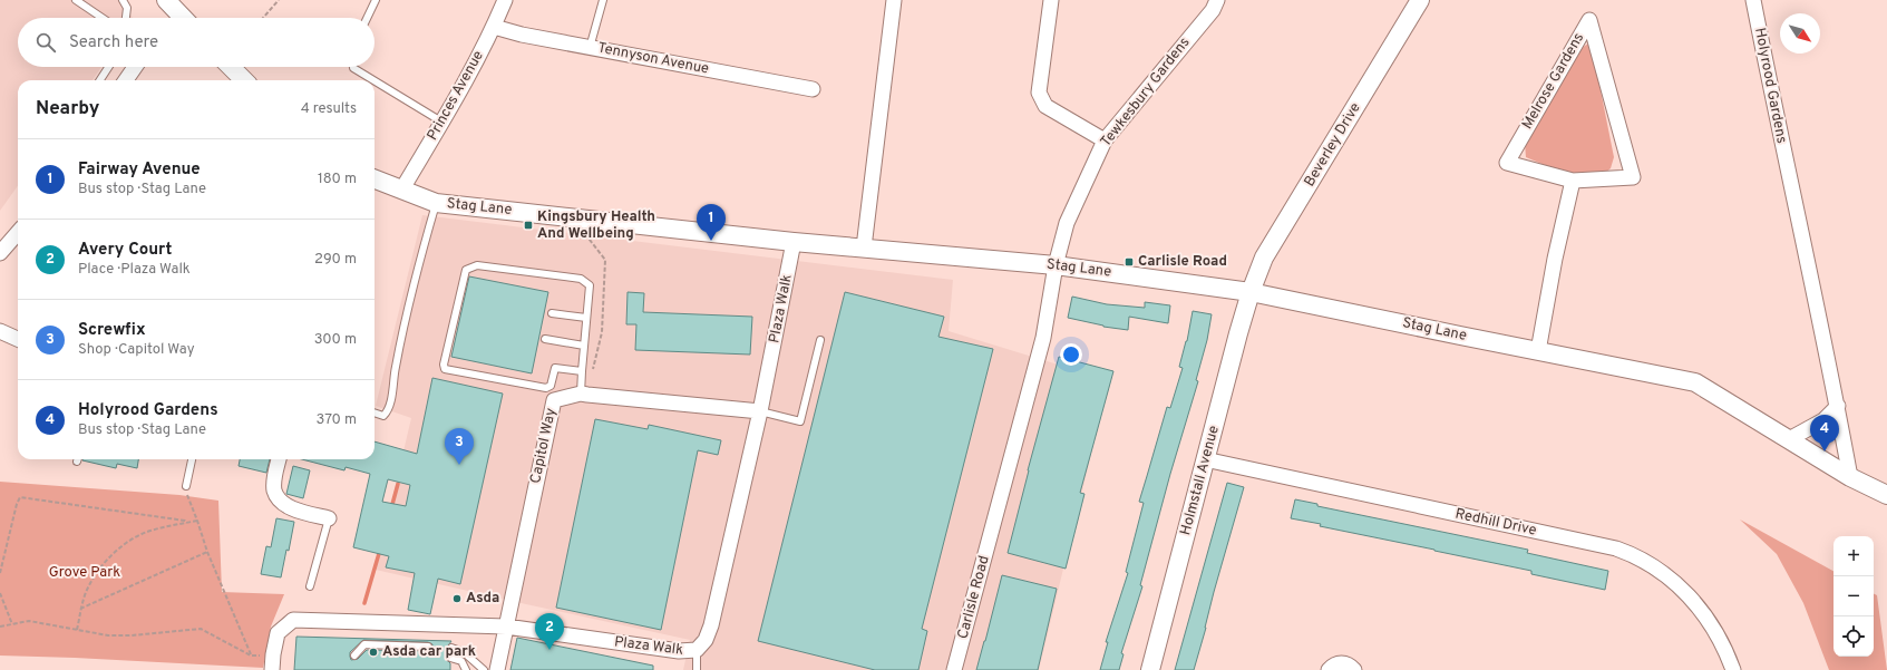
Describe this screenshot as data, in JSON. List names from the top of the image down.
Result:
{
  "streets": {
    "street": [
      "Tennyson Avenue",
      "Melrose Gardens",
      "Holyrood Gardens",
      "Tewkesbury Gardens",
      "Princes Avenue",
      "Beverley Drive",
      "Stag Lane",
      "Plaza Walk",
      "Capitol Way",
      "Holmstall Avenue",
      "Redhill Drive",
      "Carlisle Road"
    ]
  },
  "crossings": [
    ["Tennyson Avenue", "Princes Avenue"],
    ["Holyrood Gardens", "Stag Lane"],
    ["Tewkesbury Gardens", "Stag Lane"],
    ["Tewkesbury Gardens", "Carlisle Road"],
    ["Princes Avenue", "Stag Lane"],
    ["Beverley Drive", "Stag Lane"],
    ["Beverley Drive", "Holmstall Avenue"],
    ["Stag Lane", "Plaza Walk"],
    ["Stag Lane", "Holmstall Avenue"],
    ["Stag Lane", "Carlisle Road"],
    ["Plaza Walk", "Capitol Way"],
    ["Holmstall Avenue", "Redhill Drive"]
  ],
  "parks": ["Grove Park"],
  "places": {
    "transit": ["Kingsbury Health And Wellbeing", "Carlisle Road"],
    "other": ["Asda", "Asda car park"]
  },
  "north": "bottom right",
  "page": {
    "search": "Search here",
    "heading": ["Nearby", "4 results"],
    "list": [
      {
        "mark": "1",
        "name": "Fairway Avenue",
        "note": "Bus stop · Stag Lane",
        "value": "180 m"
      },
      {
        "mark": "2",
        "name": "Avery Court",
        "note": "Place · Plaza Walk",
        "value": "290 m"
      },
      {
        "mark": "3",
        "name": "Screwfix",
        "note": "Shop · Capitol Way",
        "value": "300 m"
      },
      {
        "mark": "4",
        "name": "Holyrood Gardens",
        "note": "Bus stop · Stag Lane",
        "value": "370 m"
      }
    ],
    "pins": [
      "1",
      "4",
      "3",
      "2"
    ],
    "map_buttons": ["+", "−"]
  }
}
